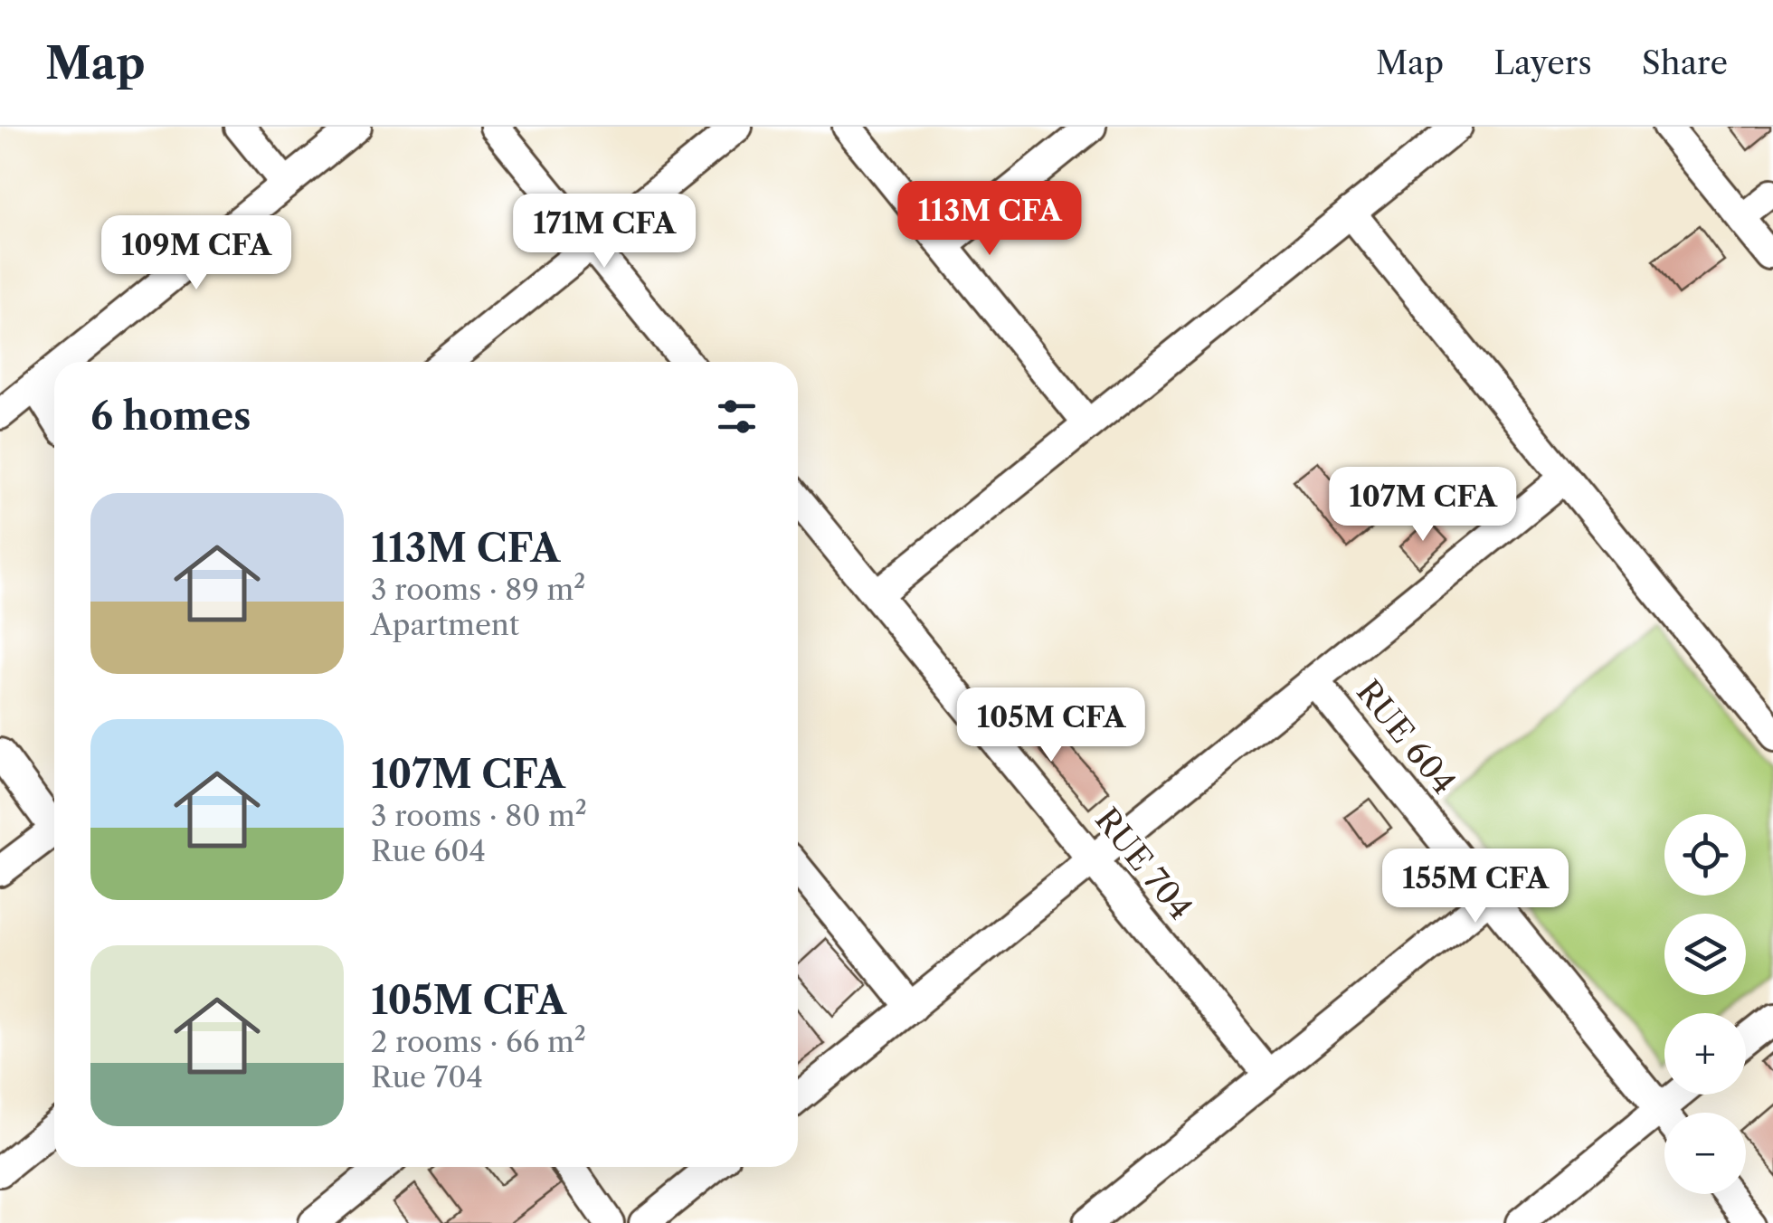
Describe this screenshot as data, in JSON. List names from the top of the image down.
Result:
{
  "streets": {
    "street": ["RUE 604", "RUE 704"]
  },
  "page": {
    "header": "Map",
    "nav": ["Map", "Layers", "Share"],
    "price": [
      "113M CFA",
      "171M CFA",
      "109M CFA",
      "107M CFA",
      "105M CFA",
      "155M CFA"
    ],
    "heading": "6 homes",
    "list": [
      {
        "name": "113M CFA",
        "note": "3 rooms · 89 m² · Apartment"
      },
      {
        "name": "107M CFA",
        "note": "3 rooms · 80 m² · Rue 604"
      },
      {
        "name": "105M CFA",
        "note": "2 rooms · 66 m² · Rue 704"
      }
    ],
    "map_buttons": ["+", "−"]
  }
}
